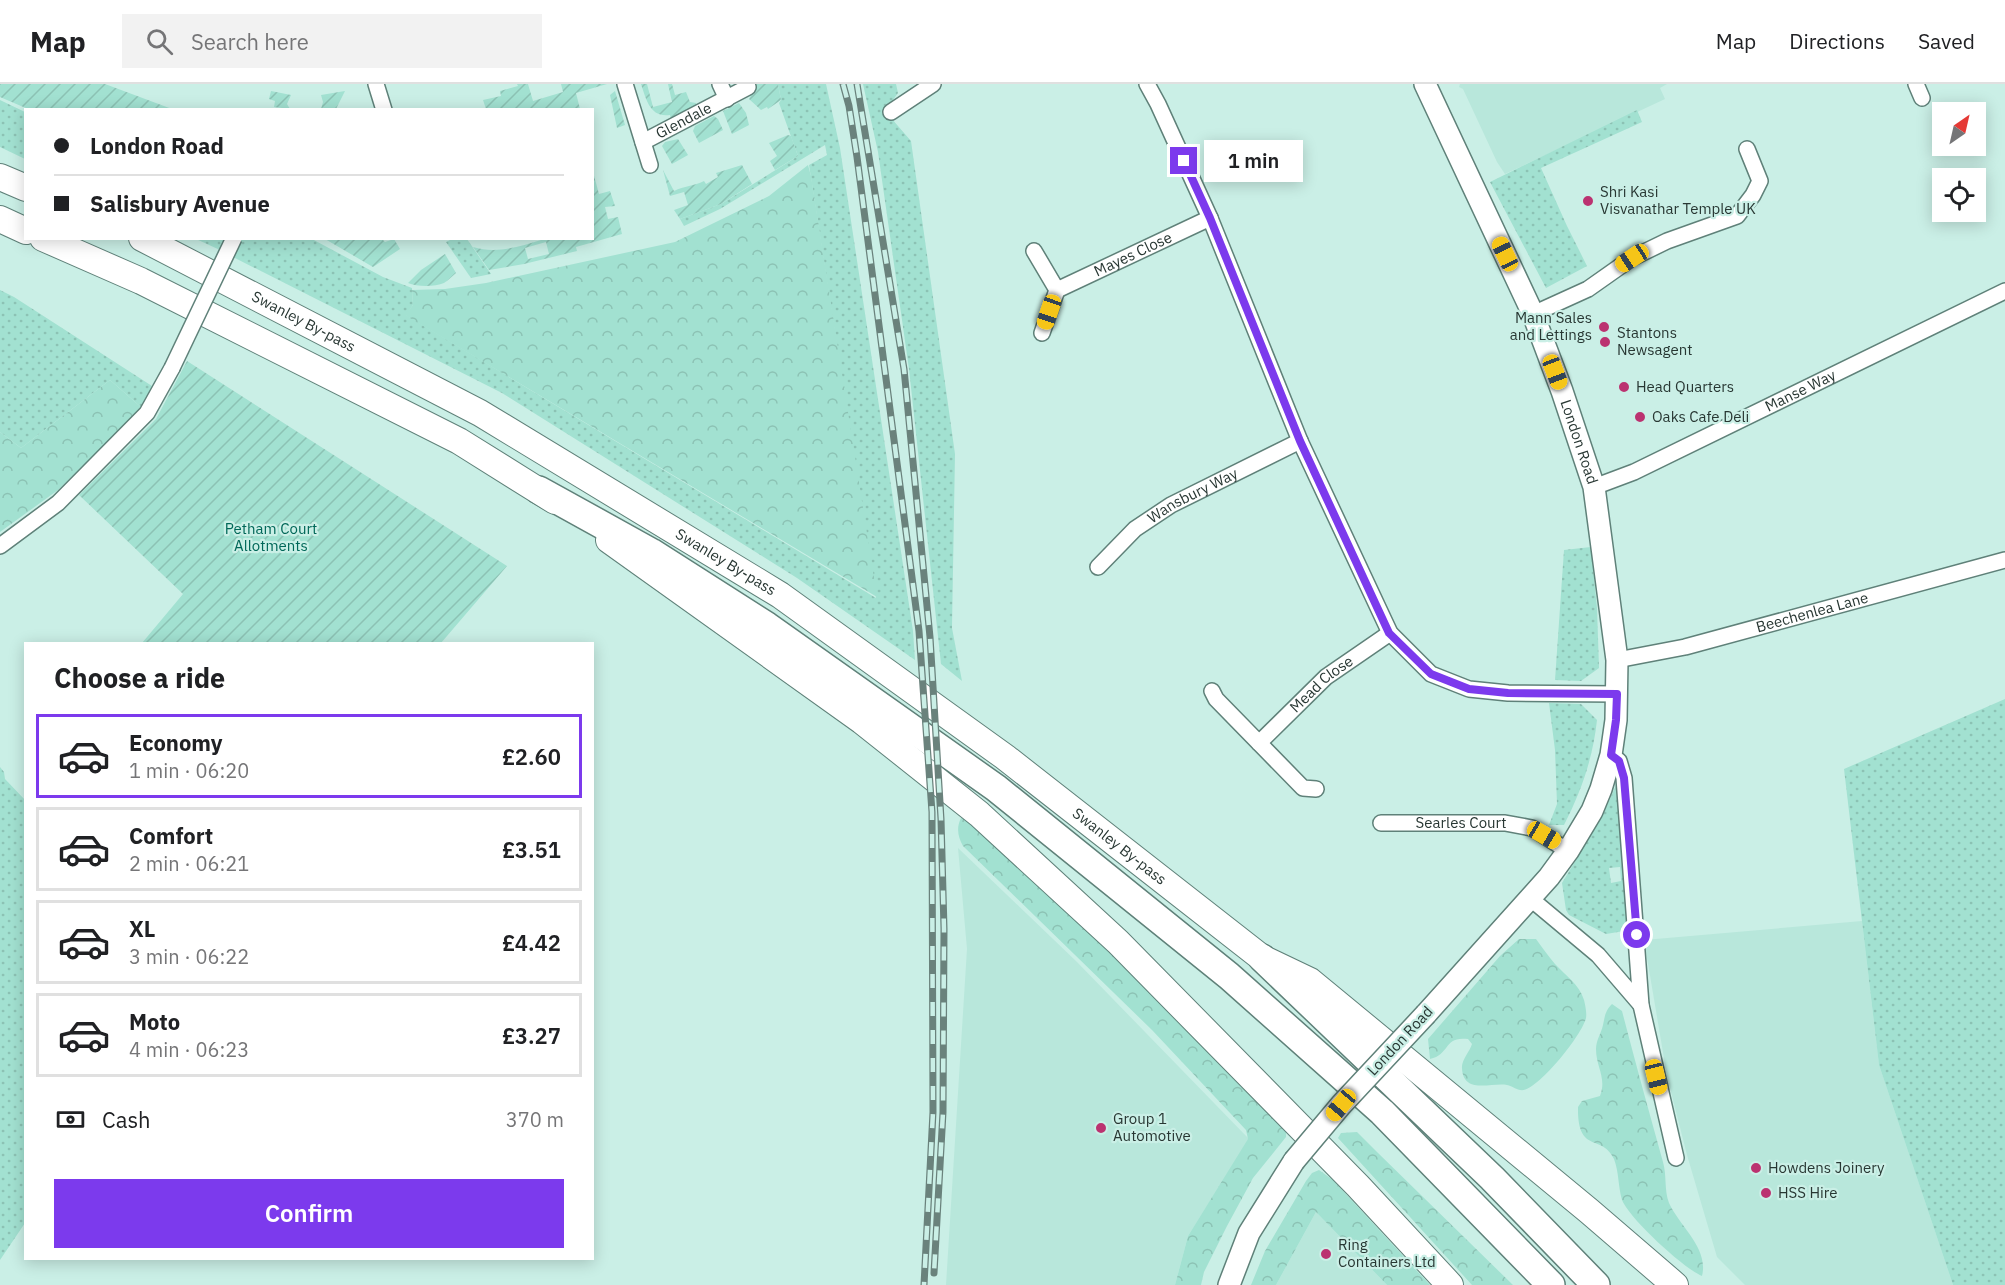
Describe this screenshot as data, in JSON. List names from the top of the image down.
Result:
{
  "streets": {
    "highway": ["Swanley By-pass"],
    "main road": ["London Road"],
    "street": [
      "Glendale",
      "Mayes Close",
      "Manse Way",
      "Wansbury Way",
      "Beechenlea Lane",
      "Mead Close",
      "Searles Court"
    ]
  },
  "crossings": [
    ["Manse Way", "London Road"],
    ["London Road", "Beechenlea Lane"],
    ["London Road", "Searles Court"]
  ],
  "parks": ["Petham Court Allotments"],
  "places": [
    "Shri Kasi Visvanathar Temple UK",
    "Mann Sales and Lettings",
    "Stantons Newsagent",
    "Head Quarters",
    "Oaks Cafe Deli",
    "Group 1 Automotive",
    "Howdens Joinery",
    "HSS Hire",
    "Ring Containers Ltd"
  ],
  "north": "top right",
  "page": {
    "header": "Map",
    "search": "Search here",
    "nav": ["Map", "Directions", "Saved"],
    "banner": ["London Road", "Salisbury Avenue"],
    "bubble": "1 min",
    "heading": "Choose a ride",
    "list": [
      {
        "name": "Economy",
        "note": "1 min · 06:20",
        "value": "£2.60"
      },
      {
        "name": "Comfort",
        "note": "2 min · 06:21",
        "value": "£3.51"
      },
      {
        "name": "XL",
        "note": "3 min · 06:22",
        "value": "£4.42"
      },
      {
        "name": "Moto",
        "note": "4 min · 06:23",
        "value": "£3.27"
      }
    ],
    "pay": ["Cash", "370 m"],
    "buttons": "Confirm"
  }
}
